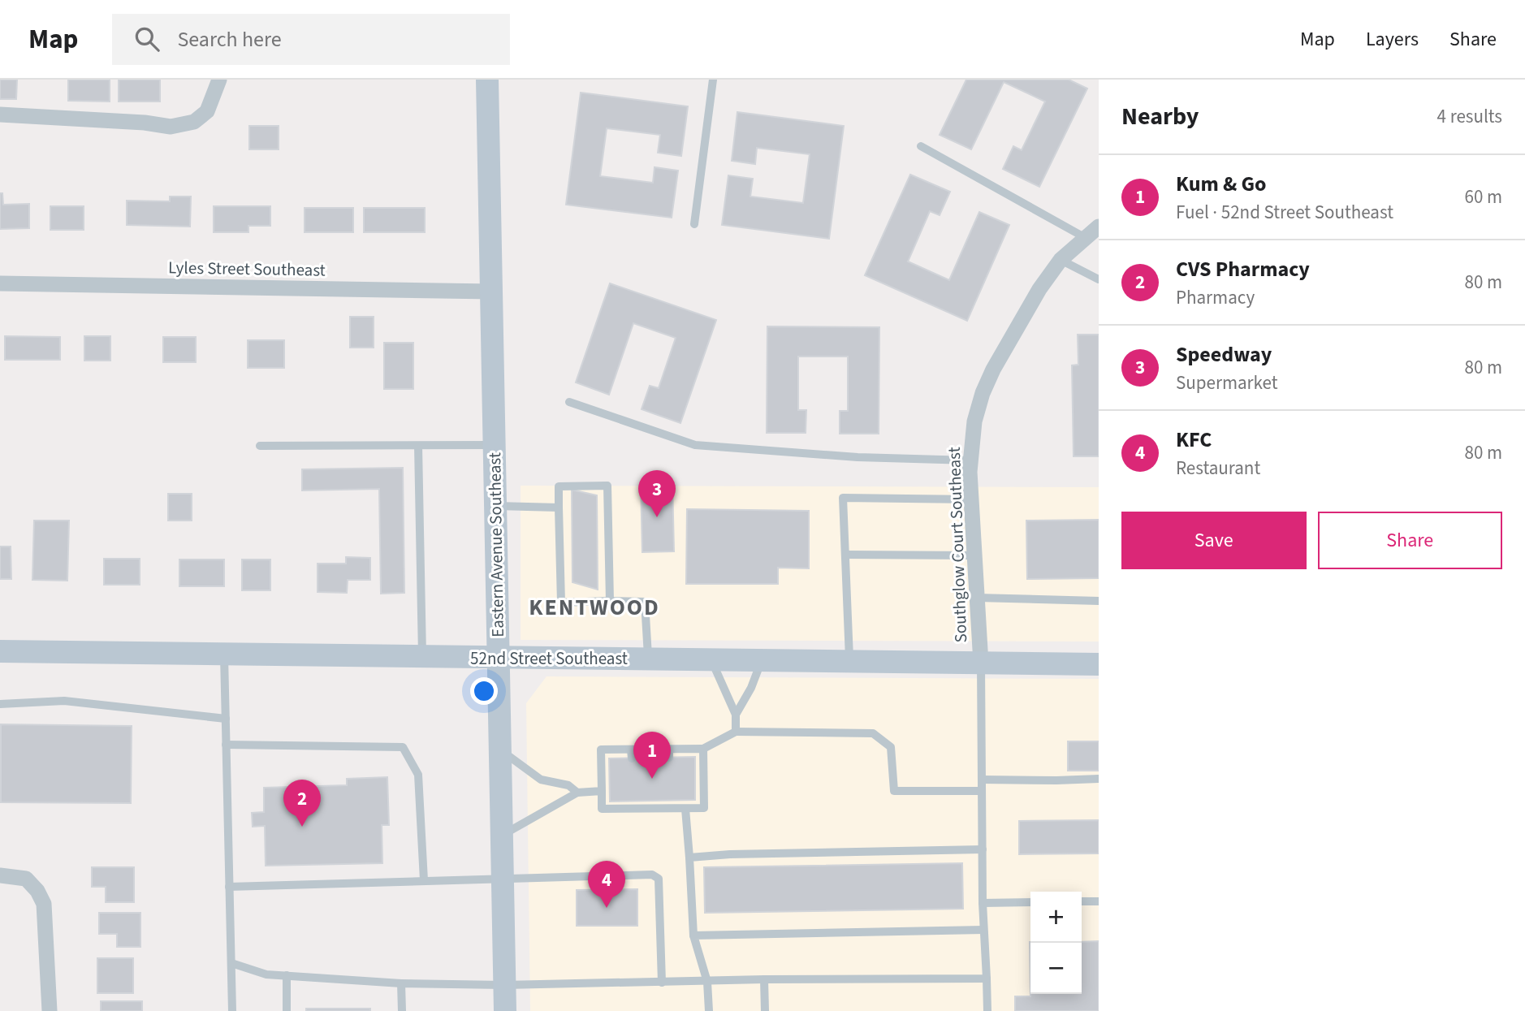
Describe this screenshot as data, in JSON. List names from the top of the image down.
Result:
{
  "streets": {
    "main road": ["Eastern Avenue Southeast", "52nd Street Southeast"],
    "street": ["Lyles Street Southeast", "Southglow Court Southeast"]
  },
  "crossings": [
    ["Lyles Street Southeast", "Eastern Avenue Southeast"],
    ["Eastern Avenue Southeast", "52nd Street Southeast"],
    ["Southglow Court Southeast", "52nd Street Southeast"]
  ],
  "districts": ["KENTWOOD"],
  "page": {
    "header": "Map",
    "search": "Search here",
    "nav": ["Map", "Layers", "Share"],
    "heading": ["Nearby", "4 results"],
    "list": [
      {
        "mark": "1",
        "name": "Kum & Go",
        "note": "Fuel · 52nd Street Southeast",
        "value": "60 m"
      },
      {
        "mark": "2",
        "name": "CVS Pharmacy",
        "note": "Pharmacy",
        "value": "80 m"
      },
      {
        "mark": "3",
        "name": "Speedway",
        "note": "Supermarket",
        "value": "80 m"
      },
      {
        "mark": "4",
        "name": "KFC",
        "note": "Restaurant",
        "value": "80 m"
      }
    ],
    "pins": [
      "3",
      "1",
      "2",
      "4"
    ],
    "buttons": ["Save", "Share"],
    "map_buttons": ["+", "−"]
  }
}
